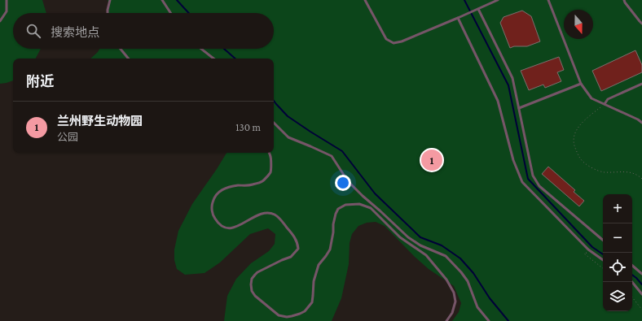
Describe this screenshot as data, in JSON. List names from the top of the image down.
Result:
{
  "north": "bottom",
  "page": {
    "search": "搜索地点",
    "heading": "附近",
    "list": [
      {
        "mark": "1",
        "name": "兰州野生动物园",
        "note": "公园",
        "value": "130 m"
      }
    ],
    "pins": "1",
    "map_buttons": ["+", "−"]
  }
}
